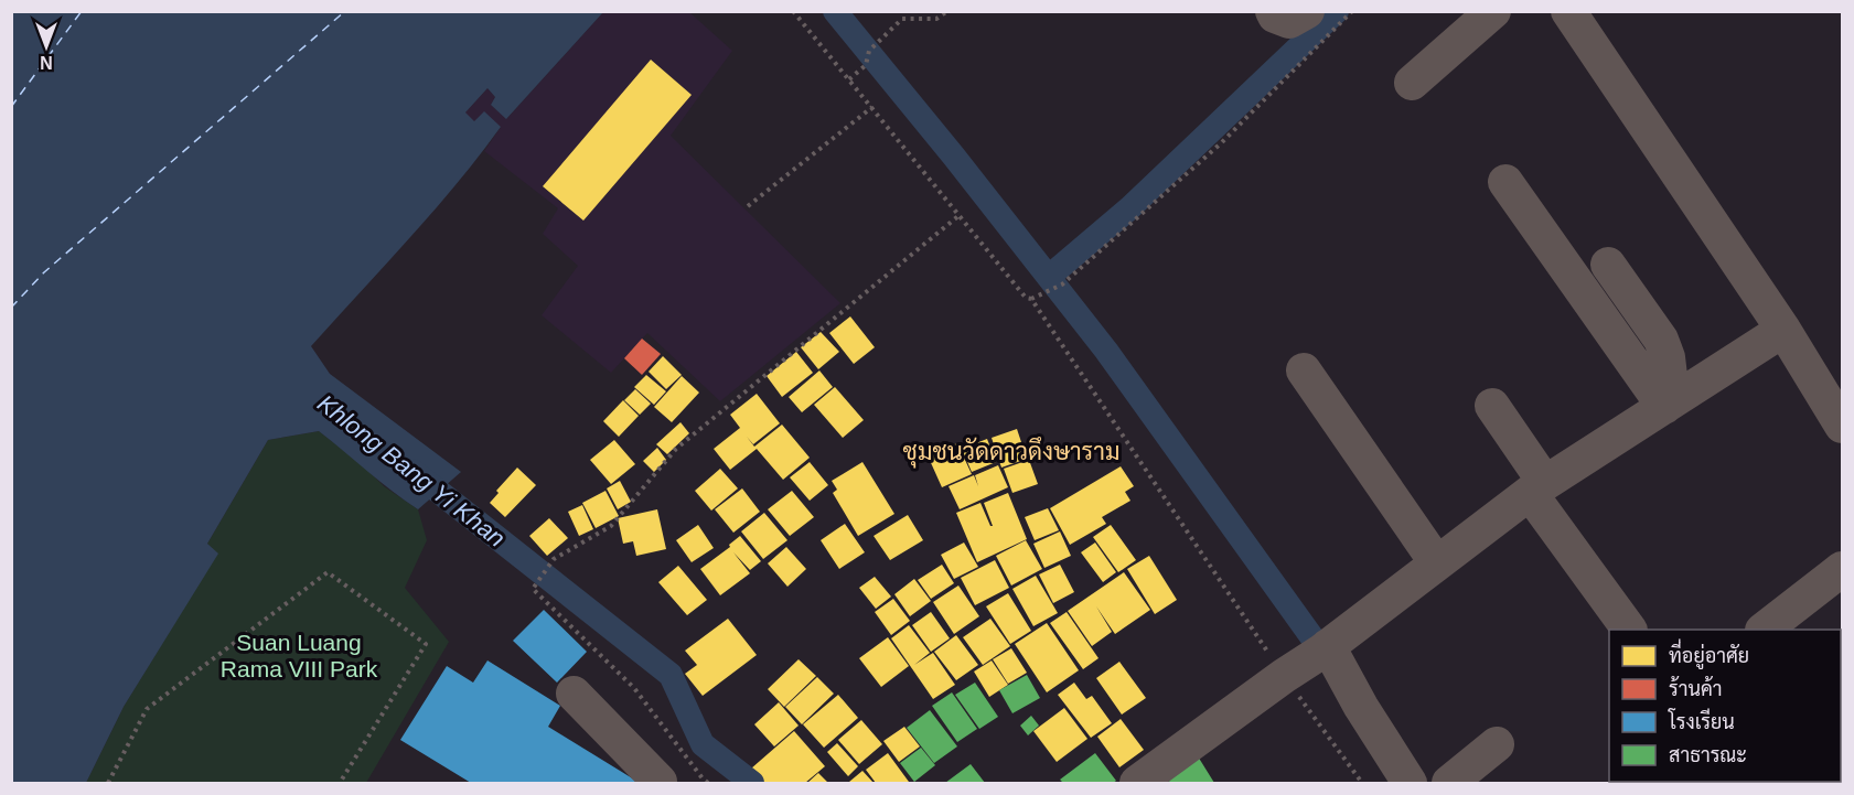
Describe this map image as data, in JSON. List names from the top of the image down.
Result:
{
  "districts": ["ชุมชนวัดดาวดึงษาราม"],
  "water": ["Khlong Bang Yi Khan"],
  "parks": ["Suan Luang Rama VIII Park"],
  "legend": [
    "ที่อยู่อาศัย",
    "ร้านค้า",
    "โรงเรียน",
    "สาธารณะ"
  ],
  "north": "bottom"
}
